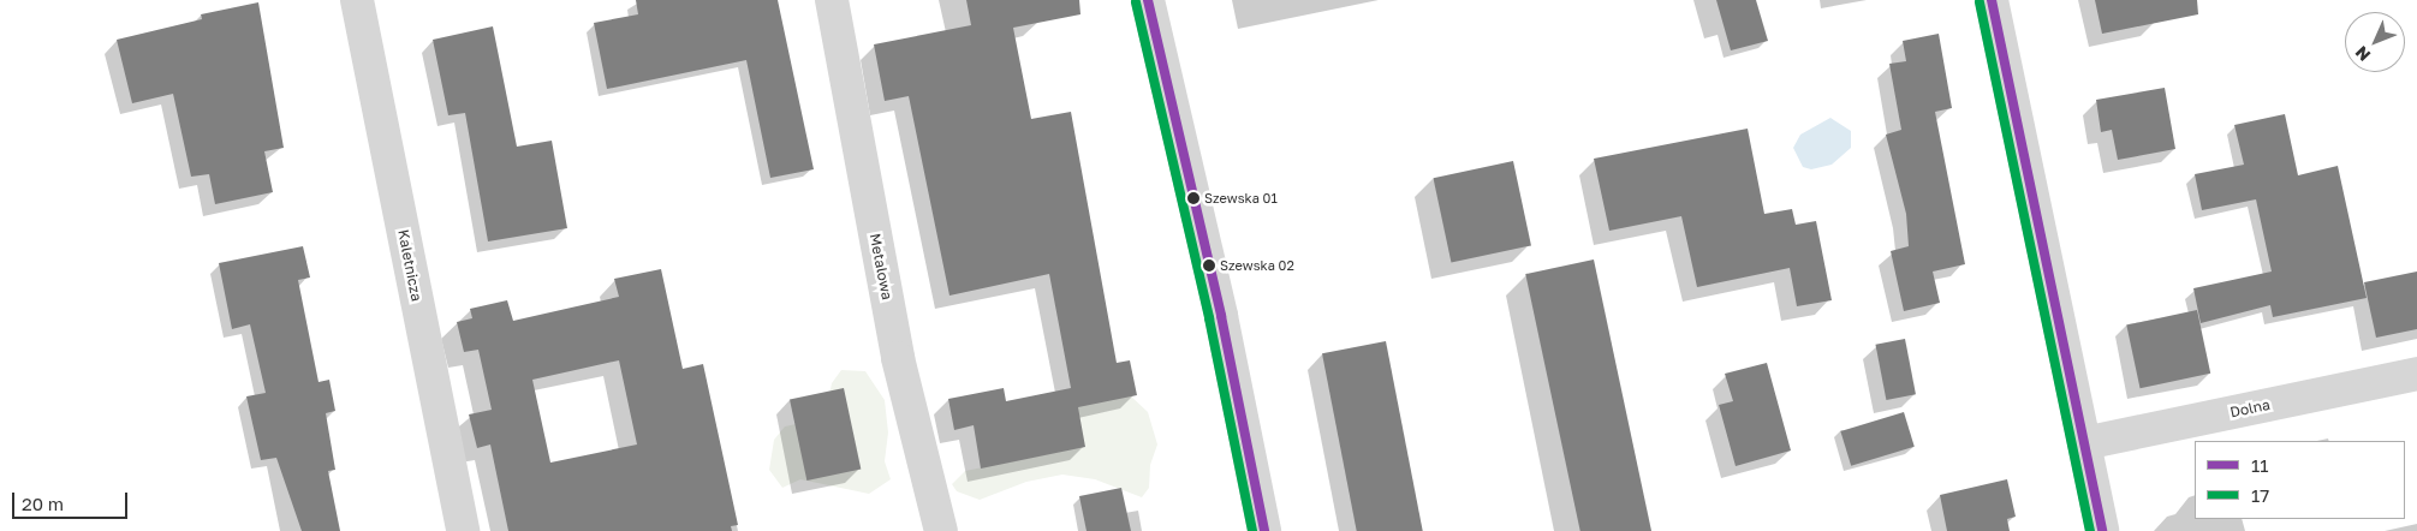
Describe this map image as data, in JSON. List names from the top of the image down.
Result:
{
  "streets": {
    "street": ["Kaletnicza", "Metalowa", "Dolna"]
  },
  "places": ["Szewska 01", "Szewska 02"],
  "lines": ["transit line 11", "transit line 17"],
  "legend": ["11", "17"],
  "scale_bar": "20 m",
  "north": "bottom left"
}
